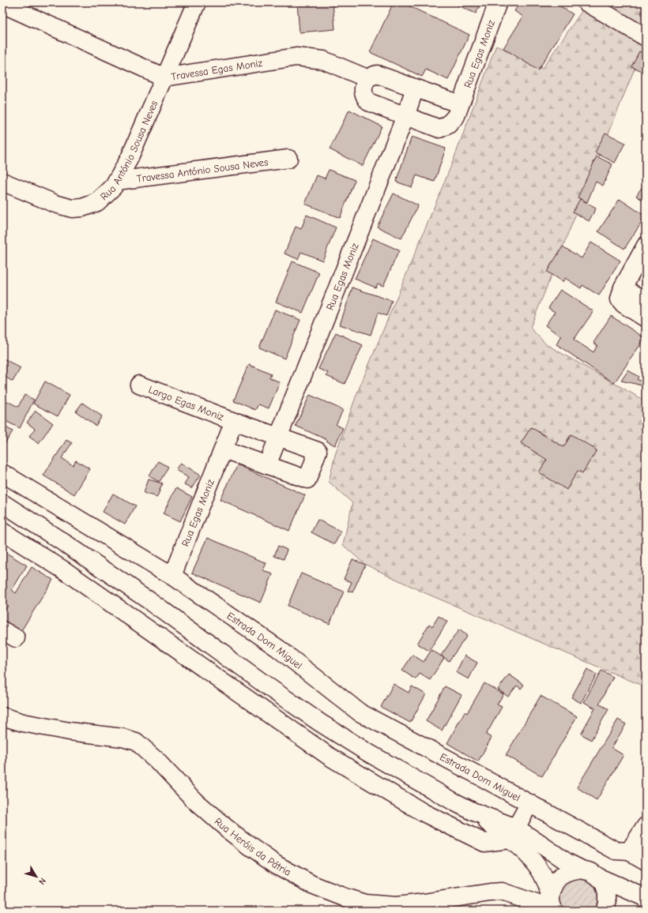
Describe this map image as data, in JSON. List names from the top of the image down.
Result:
{
  "streets": {
    "street": [
      "Rua Egas Moniz",
      "Travessa Egas Moniz",
      "Rua António Sousa Neves",
      "Travessa António Sousa Neves",
      "Largo Egas Moniz",
      "Estrada Dom Miguel",
      "Rua Heróis da Pátria"
    ]
  },
  "crossings": [
    ["Rua Egas Moniz", "Travessa Egas Moniz"],
    ["Rua Egas Moniz", "Largo Egas Moniz"],
    ["Rua Egas Moniz", "Estrada Dom Miguel"],
    ["Travessa Egas Moniz", "Rua António Sousa Neves"],
    ["Rua António Sousa Neves", "Travessa António Sousa Neves"]
  ],
  "north": "bottom right"
}
